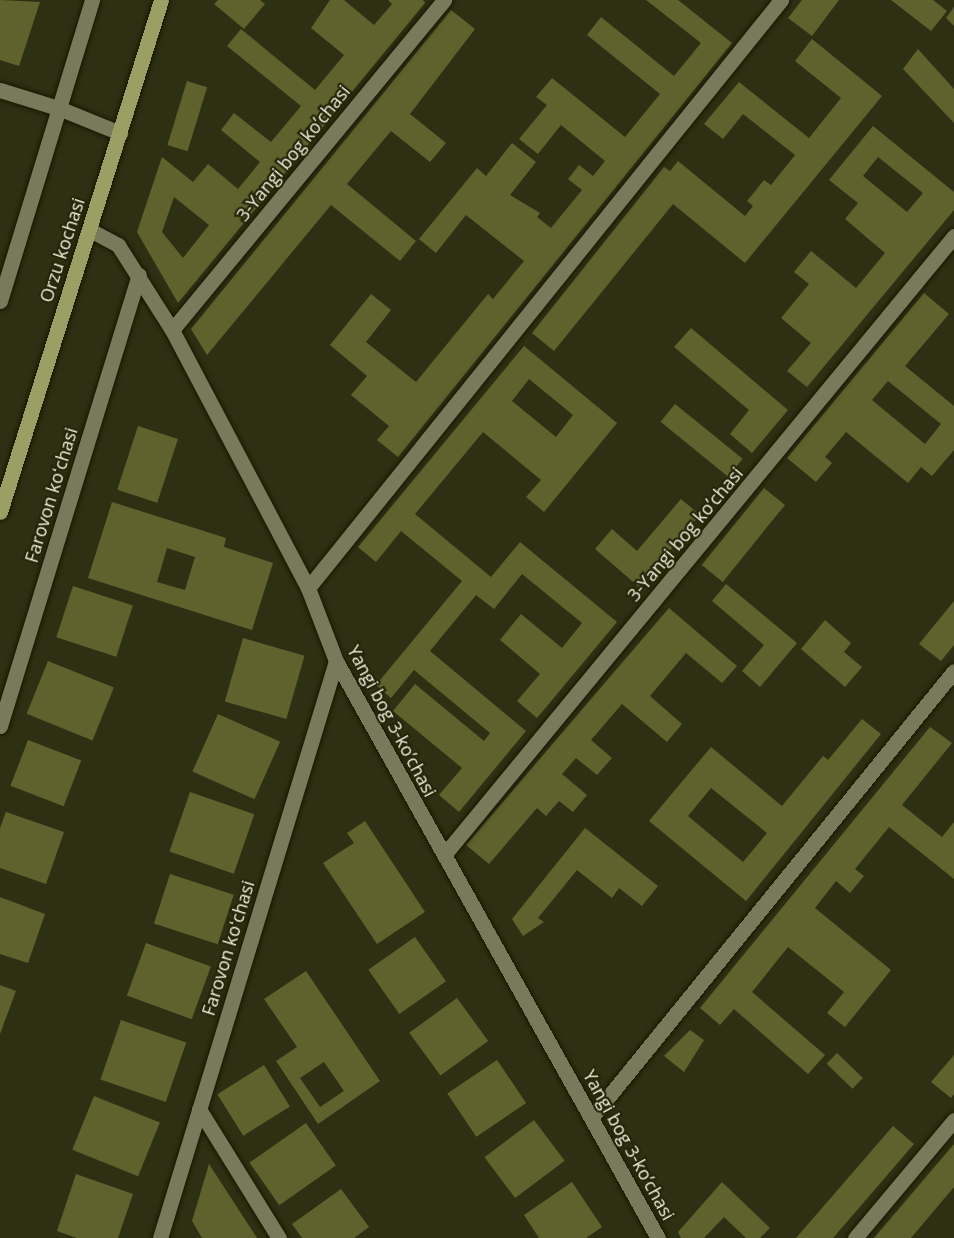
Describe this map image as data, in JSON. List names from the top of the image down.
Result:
{
  "streets": {
    "main road": ["Orzu kochasi"],
    "street": ["3-Yangi bog koʼchasi", "Farovon koʻchasi", "Yangi bog 3-koʼchasi"]
  },
  "crossings": [
    ["3-Yangi bog koʼchasi", "Yangi bog 3-koʼchasi"],
    ["Orzu kochasi", "Yangi bog 3-koʼchasi"],
    ["Farovon koʻchasi", "Yangi bog 3-koʼchasi"]
  ]
}
